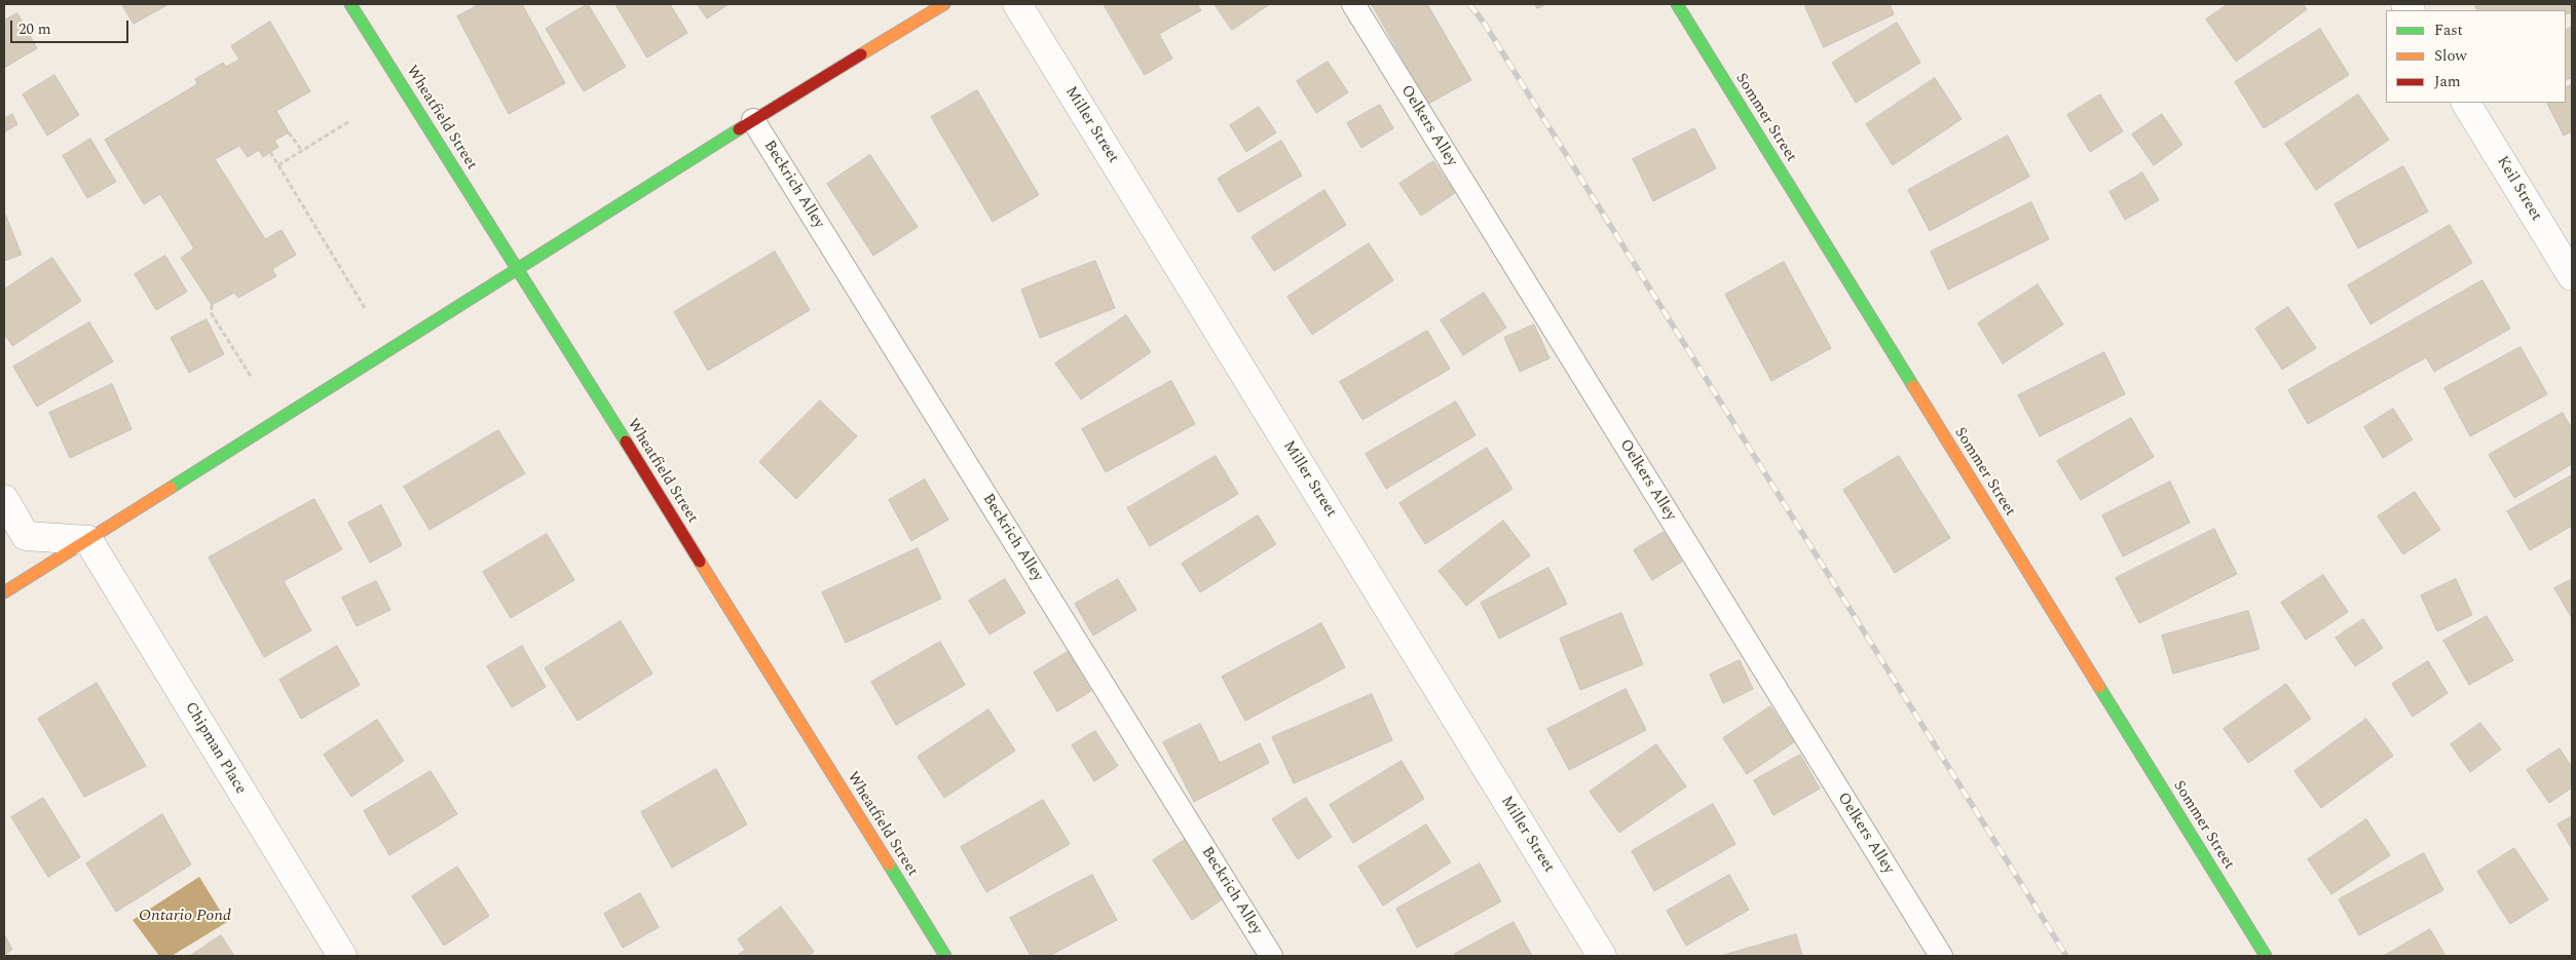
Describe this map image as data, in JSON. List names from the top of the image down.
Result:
{
  "streets": {
    "street": [
      "Wheatfield Street",
      "Sommer Street",
      "Miller Street",
      "Keil Street",
      "Chipman Place"
    ],
    "lane": ["Oelkers Alley", "Beckrich Alley"]
  },
  "water": ["Ontario Pond"],
  "legend": ["Fast", "Slow", "Jam"],
  "scale_bar": "20 m"
}
